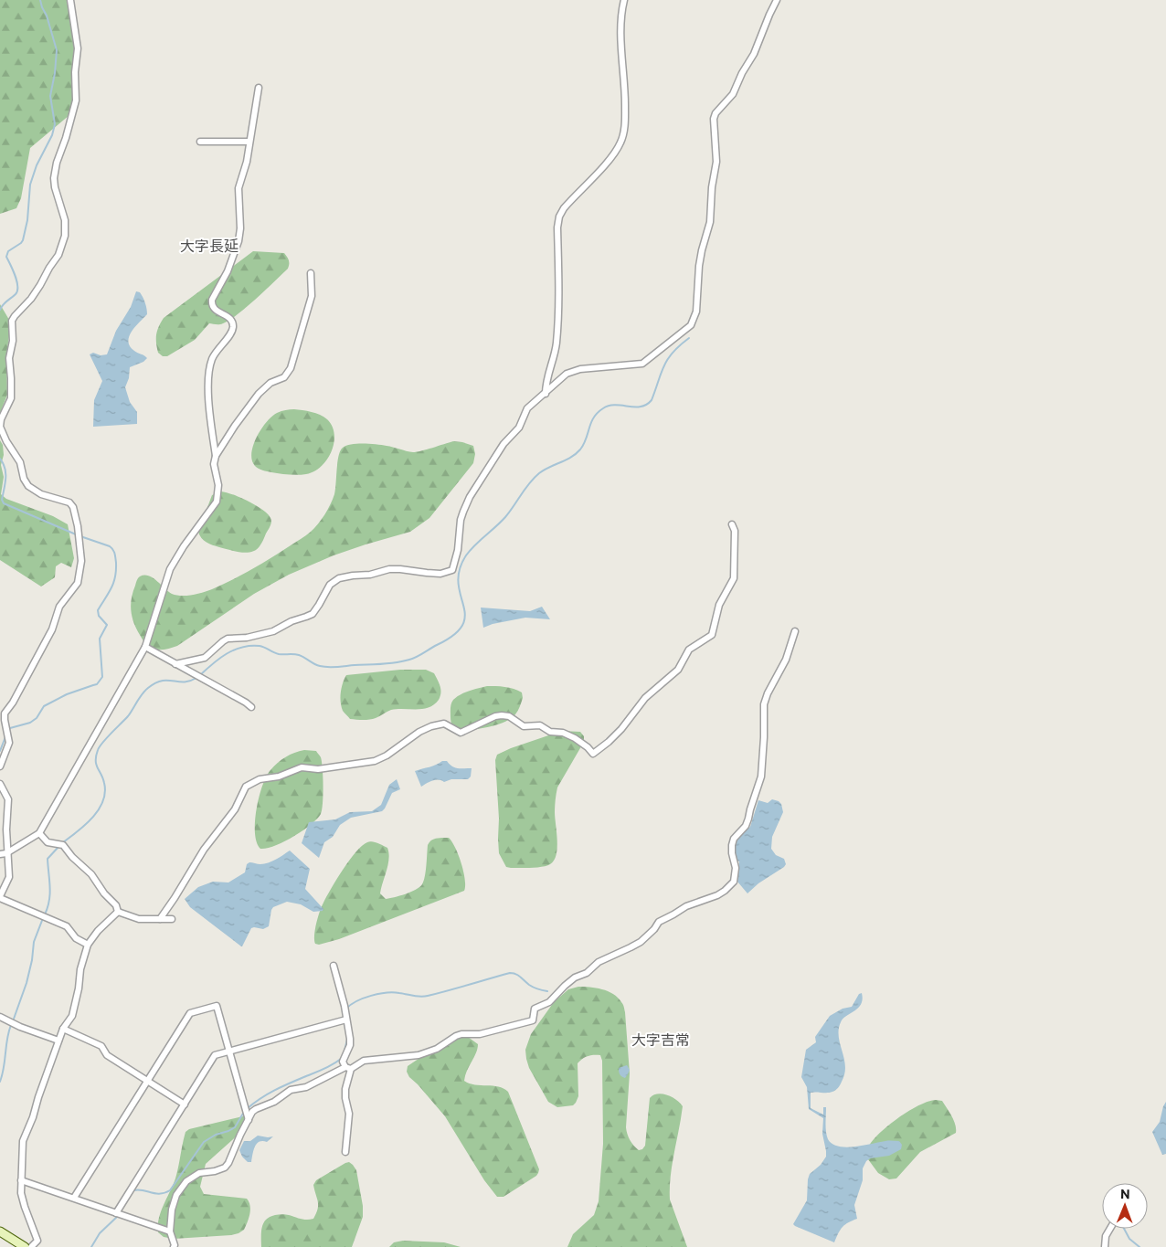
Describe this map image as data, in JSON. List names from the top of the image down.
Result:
{
  "districts": ["大字長延", "大字吉常"],
  "north": "top"
}
